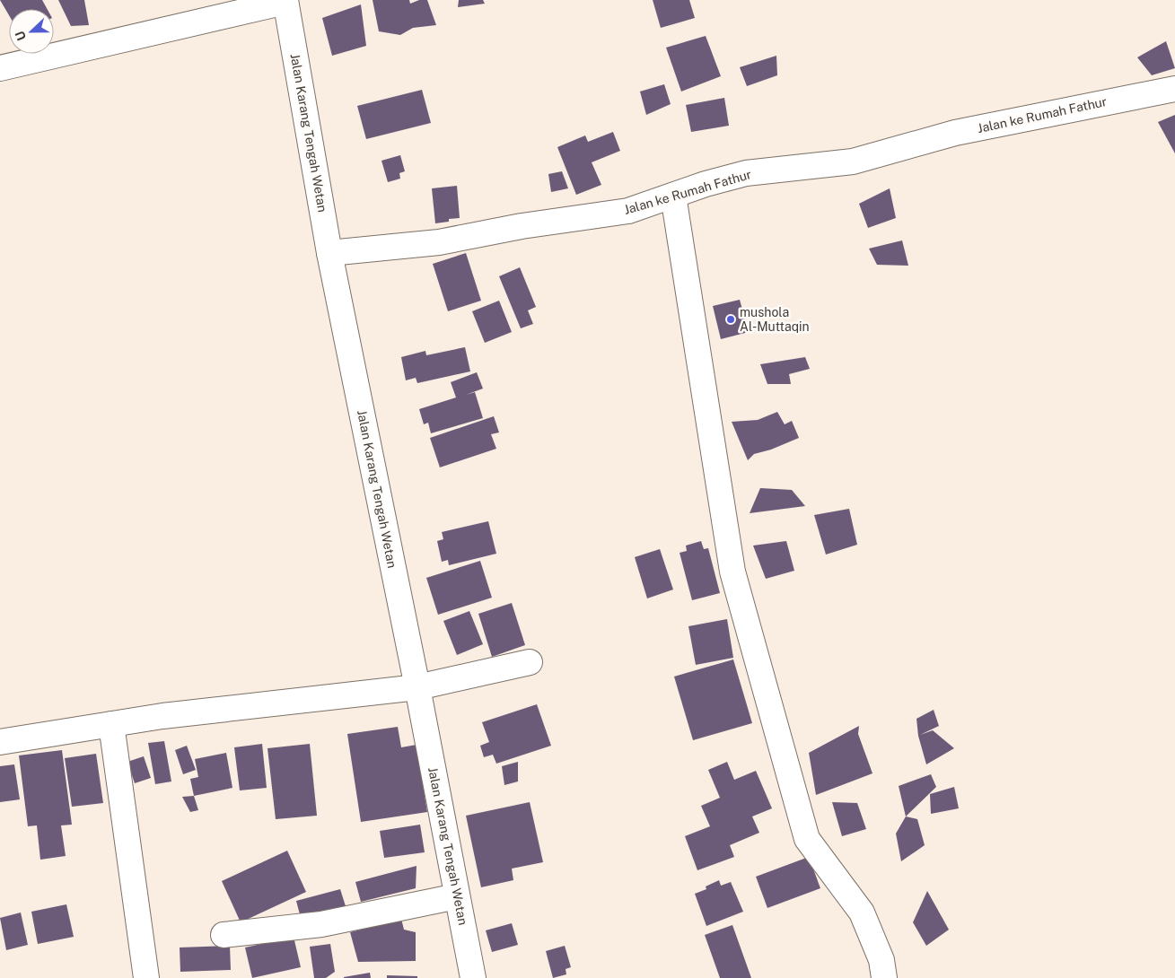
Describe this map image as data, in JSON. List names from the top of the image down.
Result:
{
  "streets": {
    "street": ["Jalan ke Rumah Fathur", "Jalan Karang Tengah Wetan"]
  },
  "crossings": [
    ["Jalan ke Rumah Fathur", "Jalan Karang Tengah Wetan"]
  ],
  "places": ["mushola Al-Muttaqin"],
  "north": "left"
}
